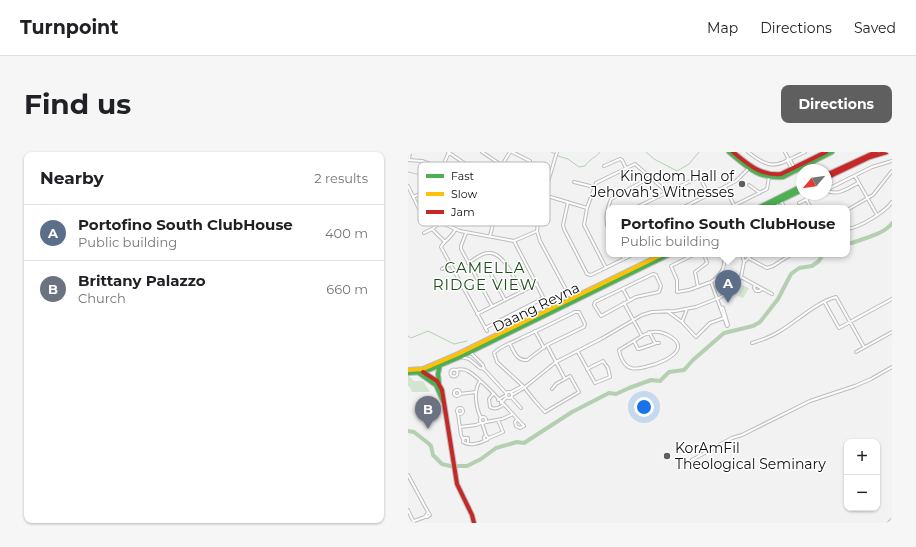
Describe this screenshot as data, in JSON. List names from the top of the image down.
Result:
{
  "streets": {
    "main road": ["Daang Reyna"]
  },
  "districts": ["CAMELLA RIDGE VIEW"],
  "places": ["Kingdom Hall of Jehovah's Witnesses", "KorAmFil Theological Seminary"],
  "legend": ["Fast", "Slow", "Jam"],
  "north": "bottom left",
  "page": {
    "header": "Turnpoint",
    "nav": ["Map", "Directions", "Saved"],
    "buttons": "Directions",
    "title": "Find us",
    "heading": ["Nearby", "2 results"],
    "list": [
      {
        "mark": "A",
        "name": "Portofino South ClubHouse",
        "note": "Public building",
        "value": "400 m"
      },
      {
        "mark": "B",
        "name": "Brittany Palazzo",
        "note": "Church",
        "value": "660 m"
      }
    ],
    "popup": ["Portofino South ClubHouse", "Public building"],
    "pins": ["A", "B"],
    "map_buttons": ["+", "−"]
  }
}
